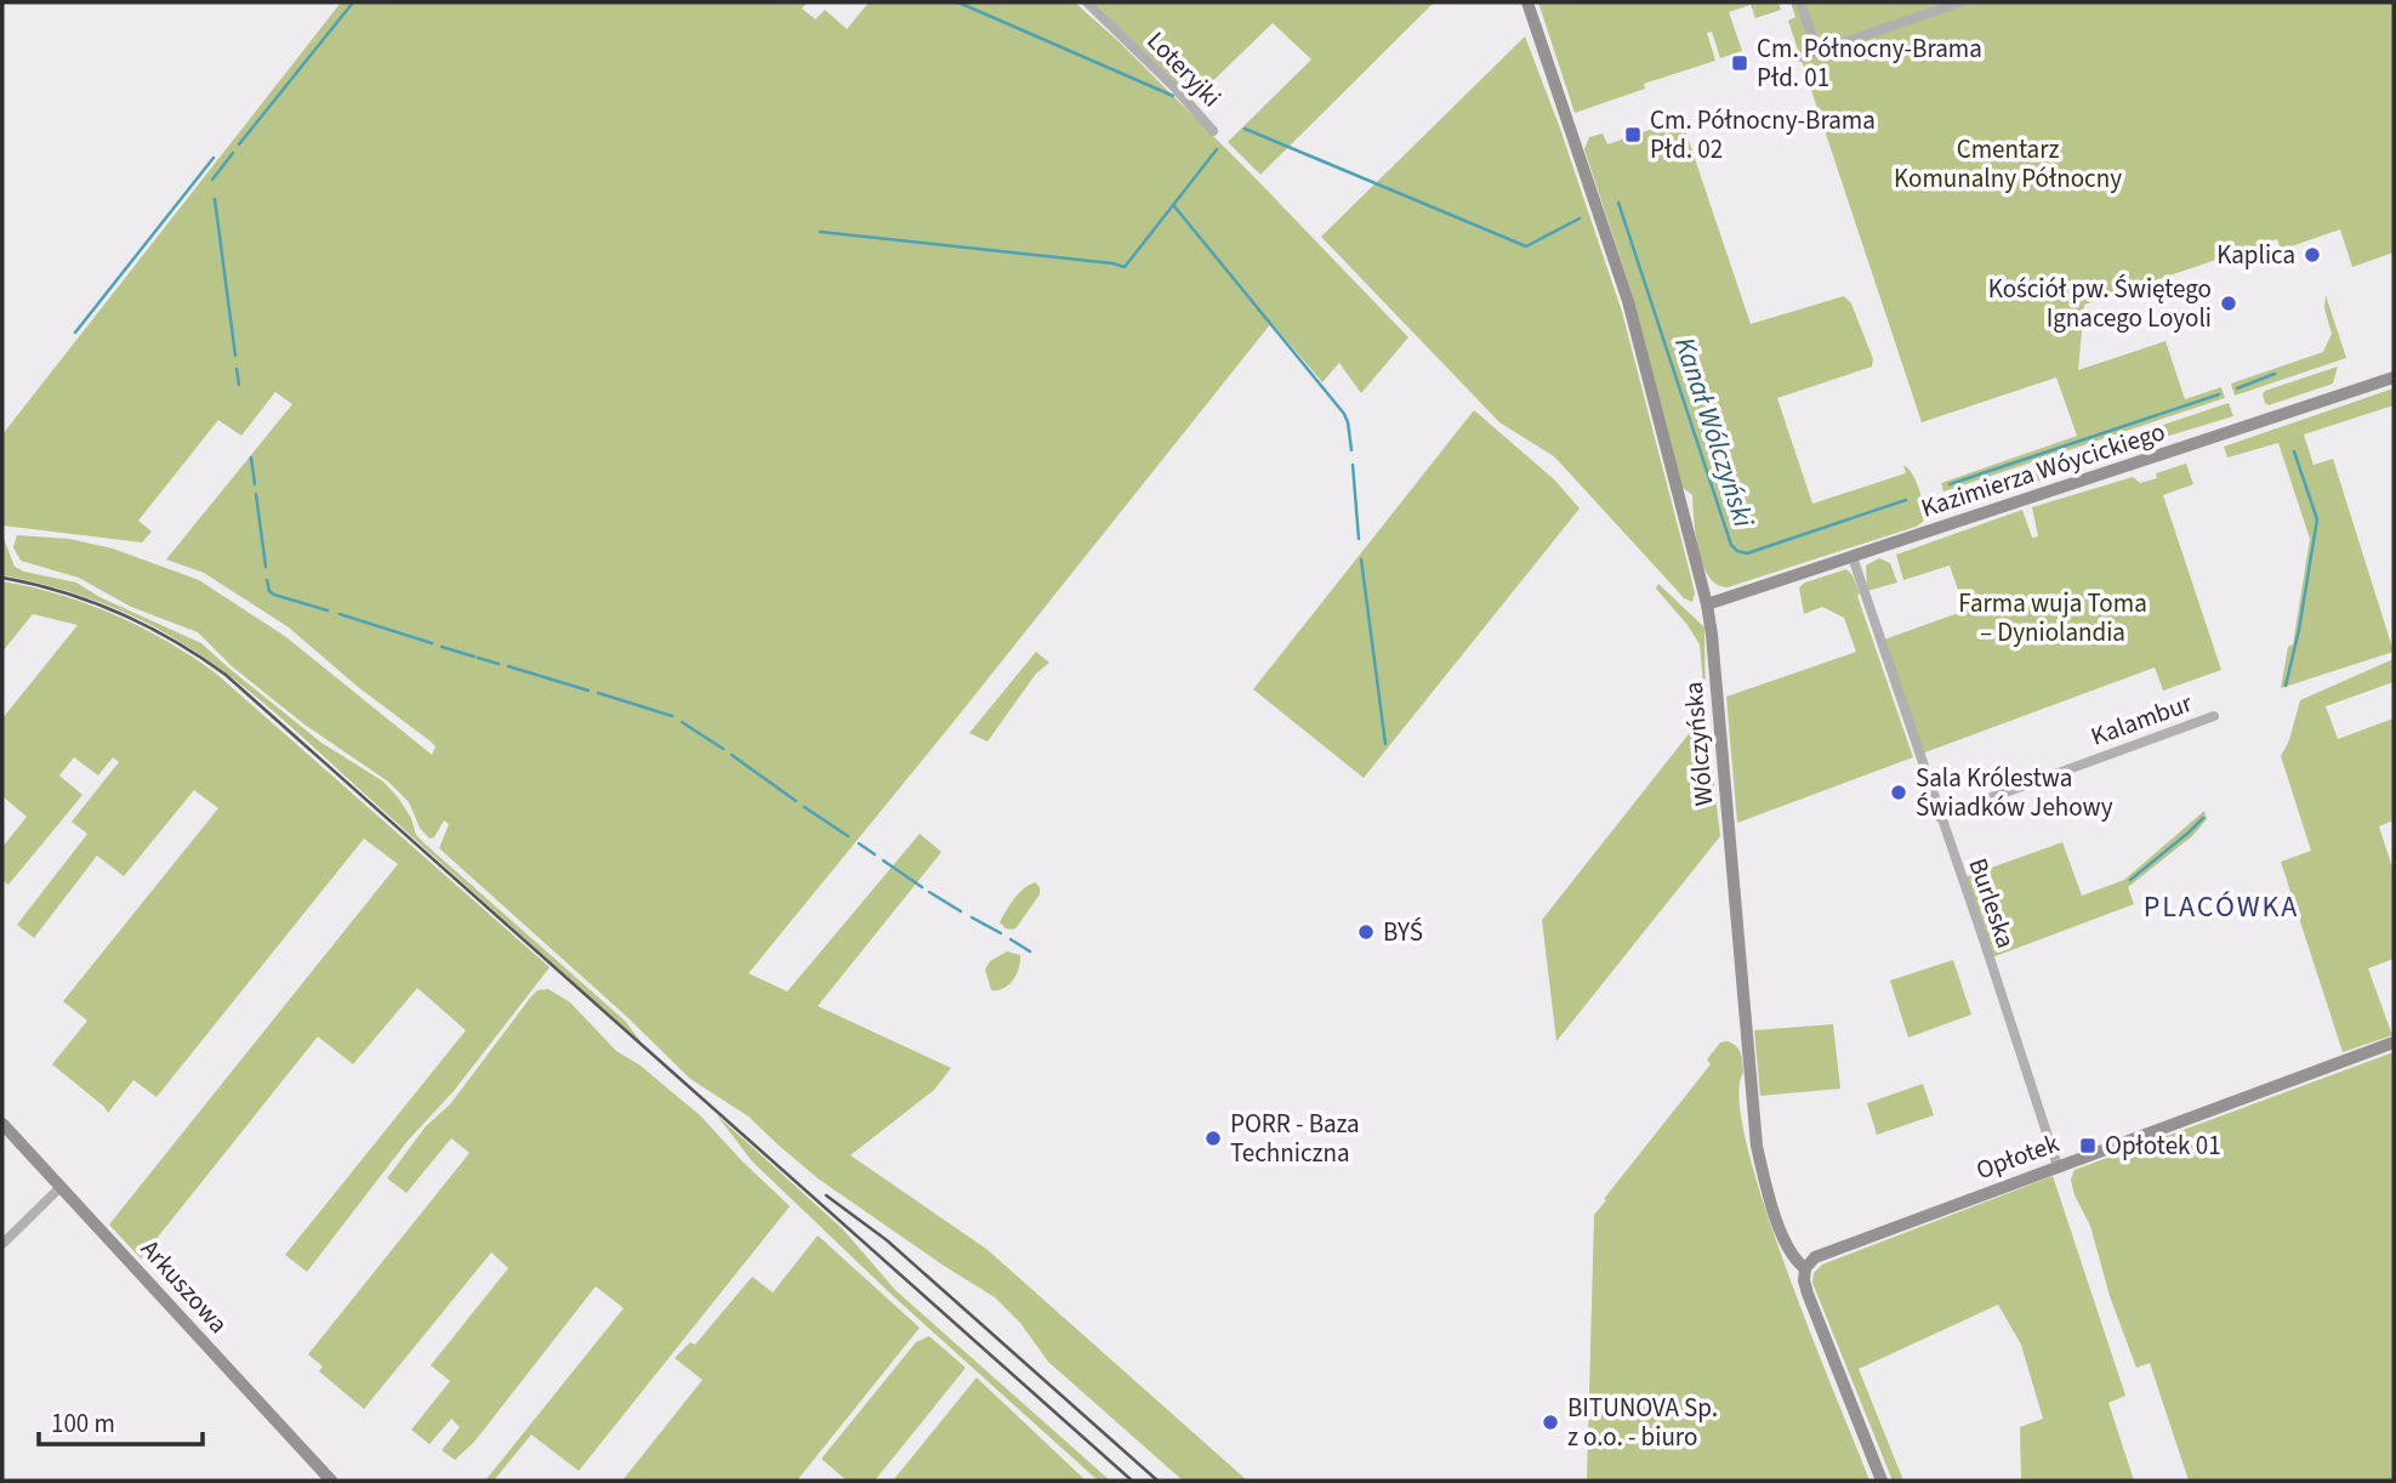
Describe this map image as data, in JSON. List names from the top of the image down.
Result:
{
  "streets": {
    "street": [
      "Loteryjki",
      "Kazimierza Wóycickiego",
      "Kalambur",
      "Wólczyńska",
      "Burleska",
      "Opłotek",
      "Arkuszowa"
    ]
  },
  "crossings": [
    ["Kazimierza Wóycickiego", "Wólczyńska"],
    ["Kazimierza Wóycickiego", "Burleska"],
    ["Kalambur", "Burleska"],
    ["Wólczyńska", "Opłotek"],
    ["Burleska", "Opłotek"]
  ],
  "districts": ["PLACÓWKA"],
  "water": ["Kanał Wólczyński"],
  "parks": ["Cmentarz Komunalny Północny", "Farma wuja Toma – Dyniolandia"],
  "places": {
    "transit": ["Cm. Północny-Brama Płd. 01", "Cm. Północny-Brama Płd. 02", "Opłotek 01"],
    "other": [
      "Kaplica",
      "Kościół pw. Świętego Ignacego Loyoli",
      "Sala Królestwa Świadków Jehowy",
      "BYŚ",
      "PORR - Baza Techniczna",
      "BITUNOVA Sp. z o.o. - biuro"
    ]
  },
  "scale_bar": "100 m"
}
